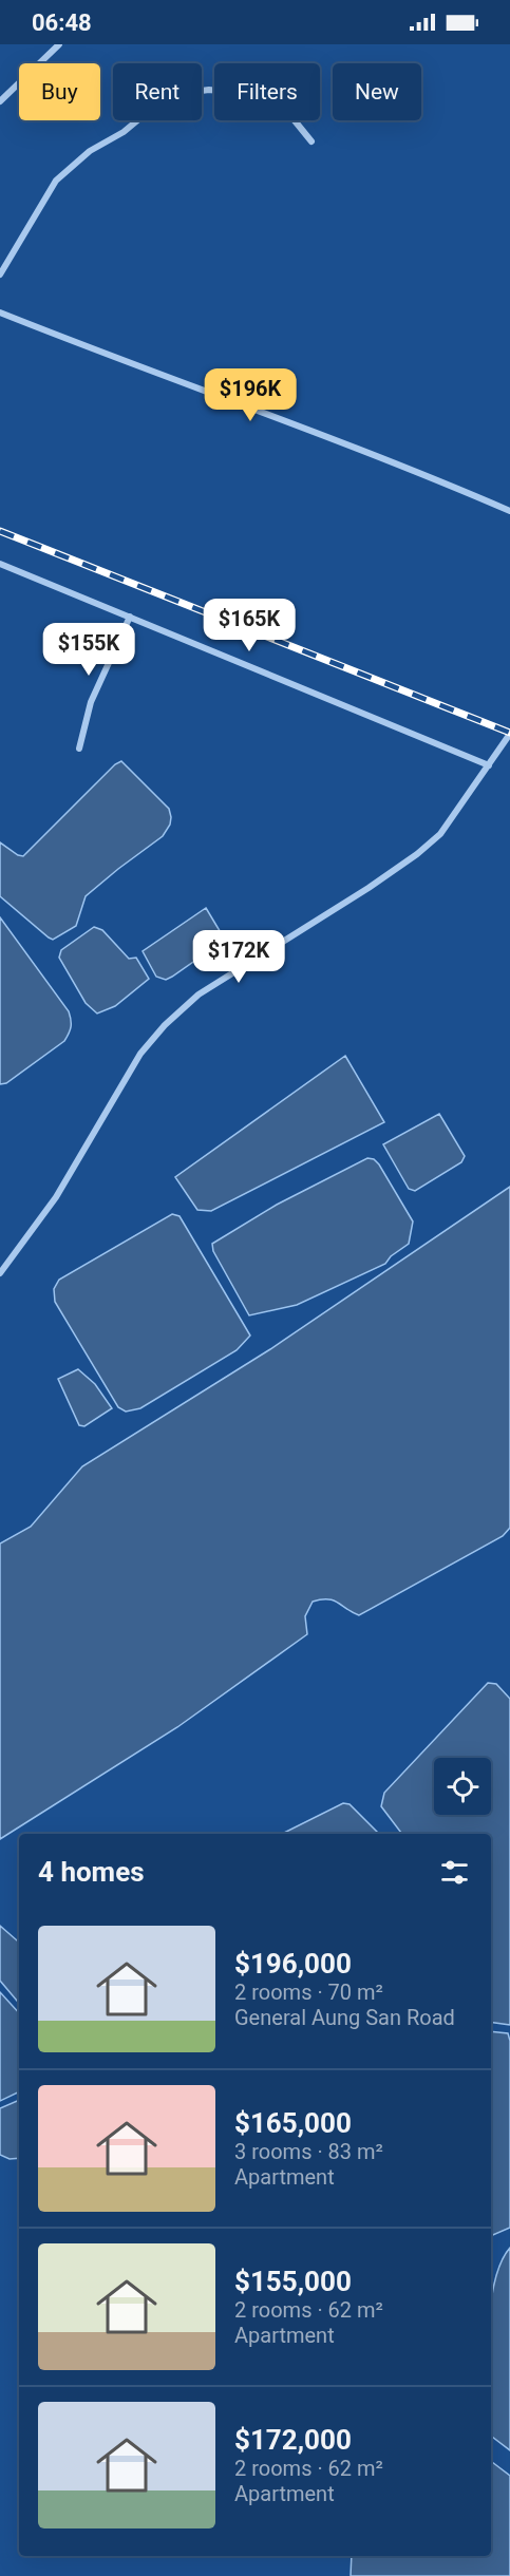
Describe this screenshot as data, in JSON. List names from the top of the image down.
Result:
{
  "page": {
    "status": "06:48",
    "chip": [
      "Buy",
      "Rent",
      "Filters",
      "New"
    ],
    "price": [
      "$196K",
      "$165K",
      "$155K",
      "$172K"
    ],
    "heading": "4 homes",
    "list": [
      {
        "name": "$196,000",
        "note": "2 rooms · 70 m² · General Aung San Road"
      },
      {
        "name": "$165,000",
        "note": "3 rooms · 83 m² · Apartment"
      },
      {
        "name": "$155,000",
        "note": "2 rooms · 62 m² · Apartment"
      },
      {
        "name": "$172,000",
        "note": "2 rooms · 62 m² · Apartment"
      }
    ]
  }
}
